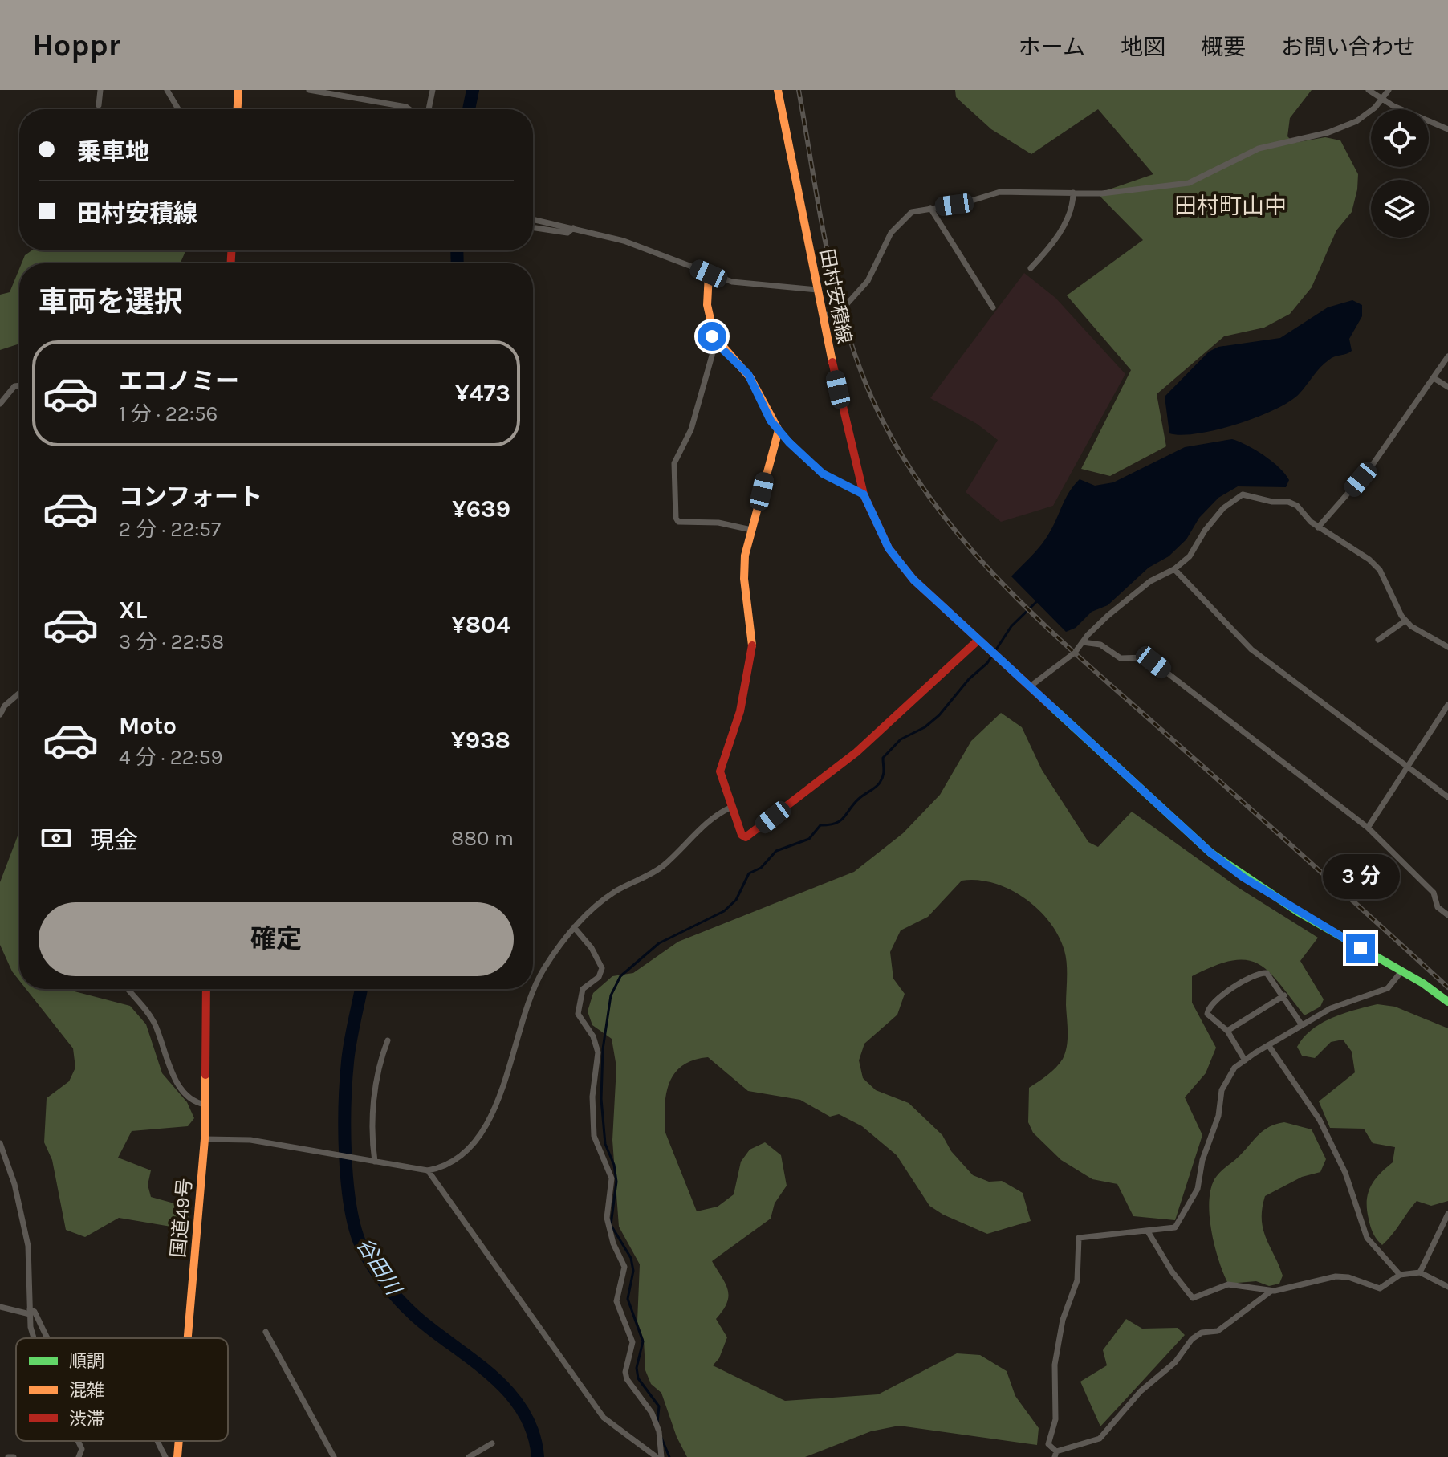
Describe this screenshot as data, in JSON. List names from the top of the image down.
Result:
{
  "streets": {
    "main road": ["田村安積線", "国道49号"]
  },
  "districts": ["田村町山中"],
  "water": ["谷田川"],
  "legend": ["順調", "混雑", "渋滞"],
  "page": {
    "header": "Hoppr",
    "nav": [
      "ホーム",
      "地図",
      "概要",
      "お問い合わせ"
    ],
    "banner": ["乗車地", "田村安積線"],
    "heading": "車両を選択",
    "list": [
      {
        "name": "エコノミー",
        "note": "1 分 · 22:56",
        "value": "¥473"
      },
      {
        "name": "コンフォート",
        "note": "2 分 · 22:57",
        "value": "¥639"
      },
      {
        "name": "XL",
        "note": "3 分 · 22:58",
        "value": "¥804"
      },
      {
        "name": "Moto",
        "note": "4 分 · 22:59",
        "value": "¥938"
      }
    ],
    "pay": ["現金", "880 m"],
    "bubble": "3 分",
    "buttons": "確定"
  }
}
